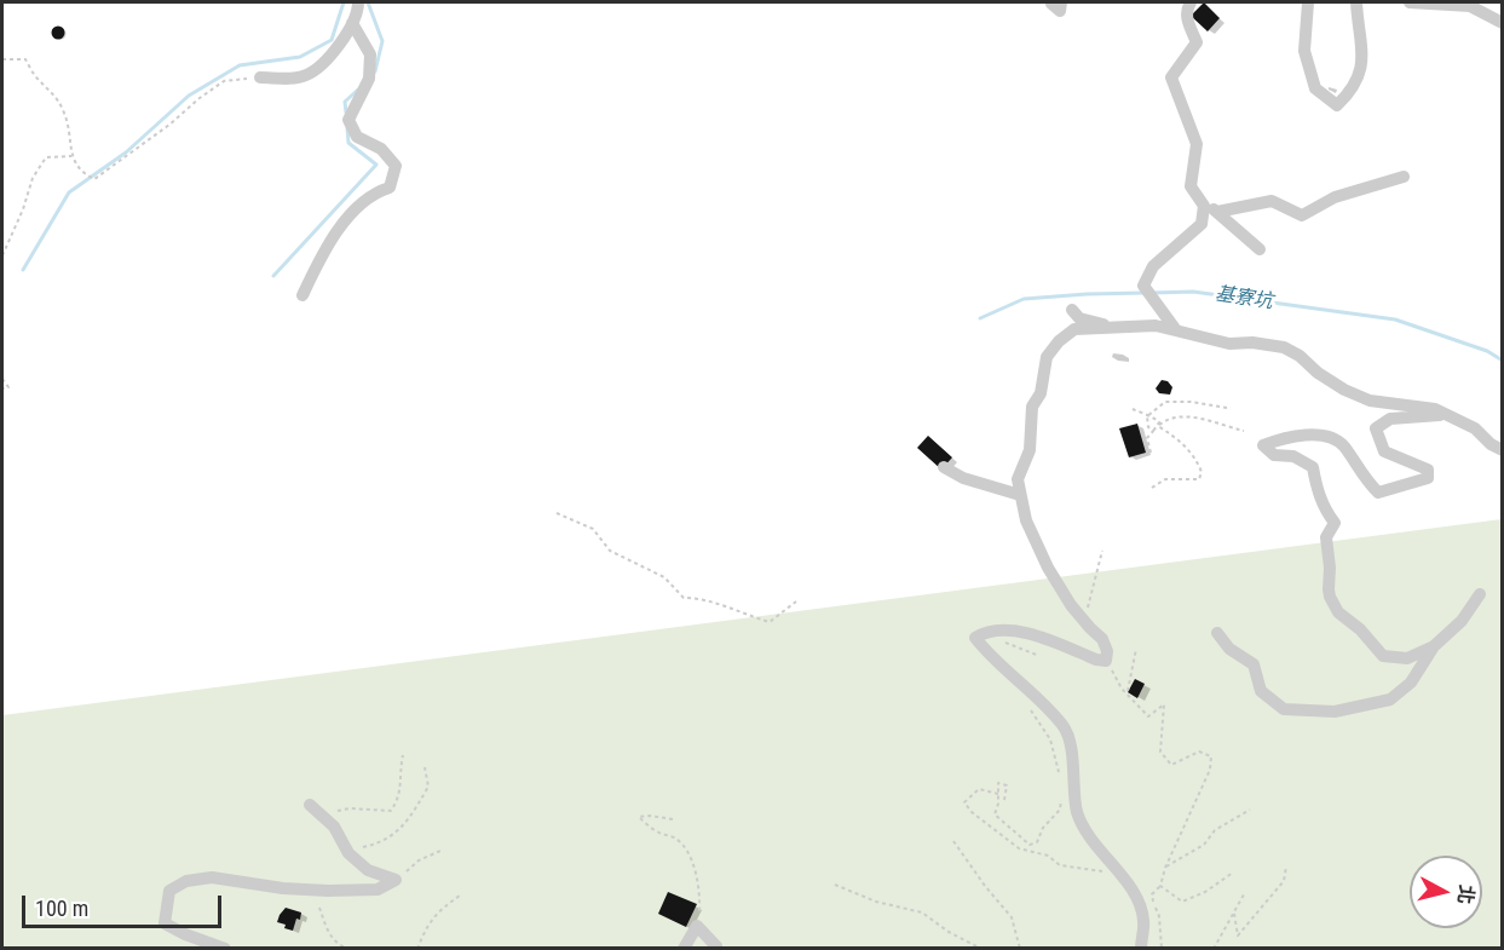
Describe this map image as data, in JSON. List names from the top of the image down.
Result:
{
  "water": ["基寮坑"],
  "scale_bar": "100 m",
  "north": "right"
}
